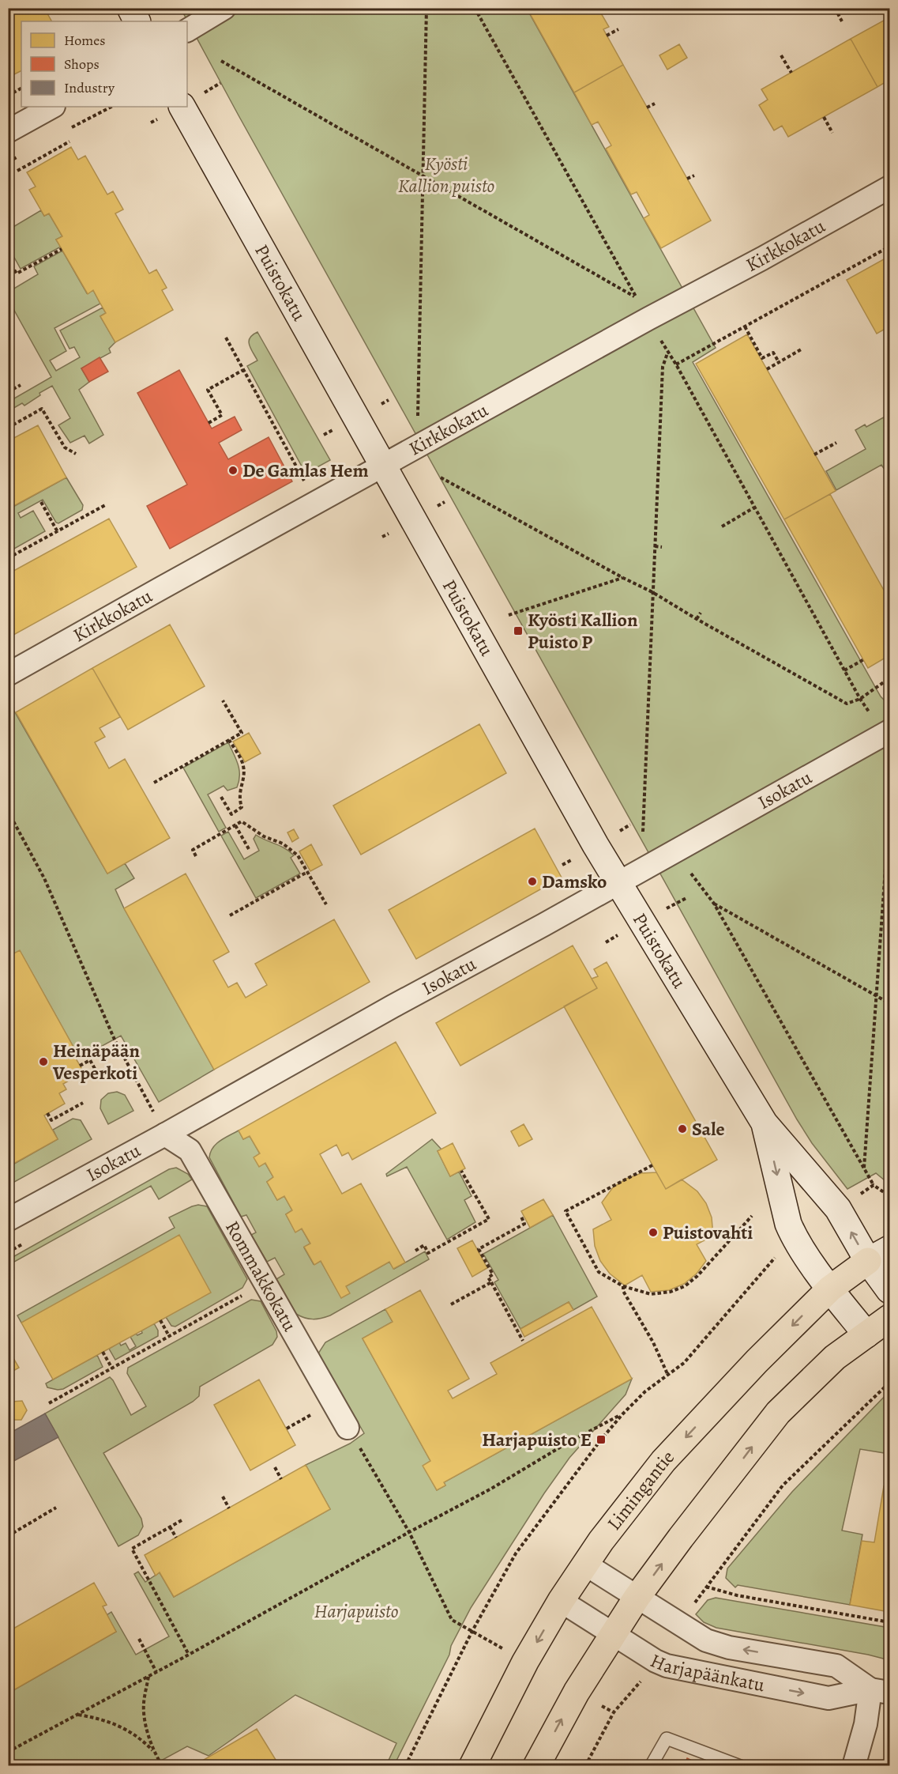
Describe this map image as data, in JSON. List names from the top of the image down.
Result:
{
  "streets": {
    "main road": ["Puistokatu", "Limingantie"],
    "street": [
      "Kirkkokatu",
      "Isokatu",
      "Rommakkokatu",
      "Harjapäänkatu"
    ]
  },
  "crossings": [
    ["Kirkkokatu", "Puistokatu"],
    ["Puistokatu", "Isokatu"],
    ["Puistokatu", "Limingantie"],
    ["Isokatu", "Rommakkokatu"],
    ["Limingantie", "Harjapäänkatu"]
  ],
  "parks": ["Kyösti Kallion puisto", "Harjapuisto"],
  "places": {
    "other": [
      "De Gamlas Hem",
      "Damsko",
      "Heinäpään Vesperkoti",
      "Sale",
      "Puistovahti"
    ],
    "transit": ["Kyösti Kallion Puisto P", "Harjapuisto E"]
  },
  "legend": ["Homes", "Shops", "Industry"]
}
